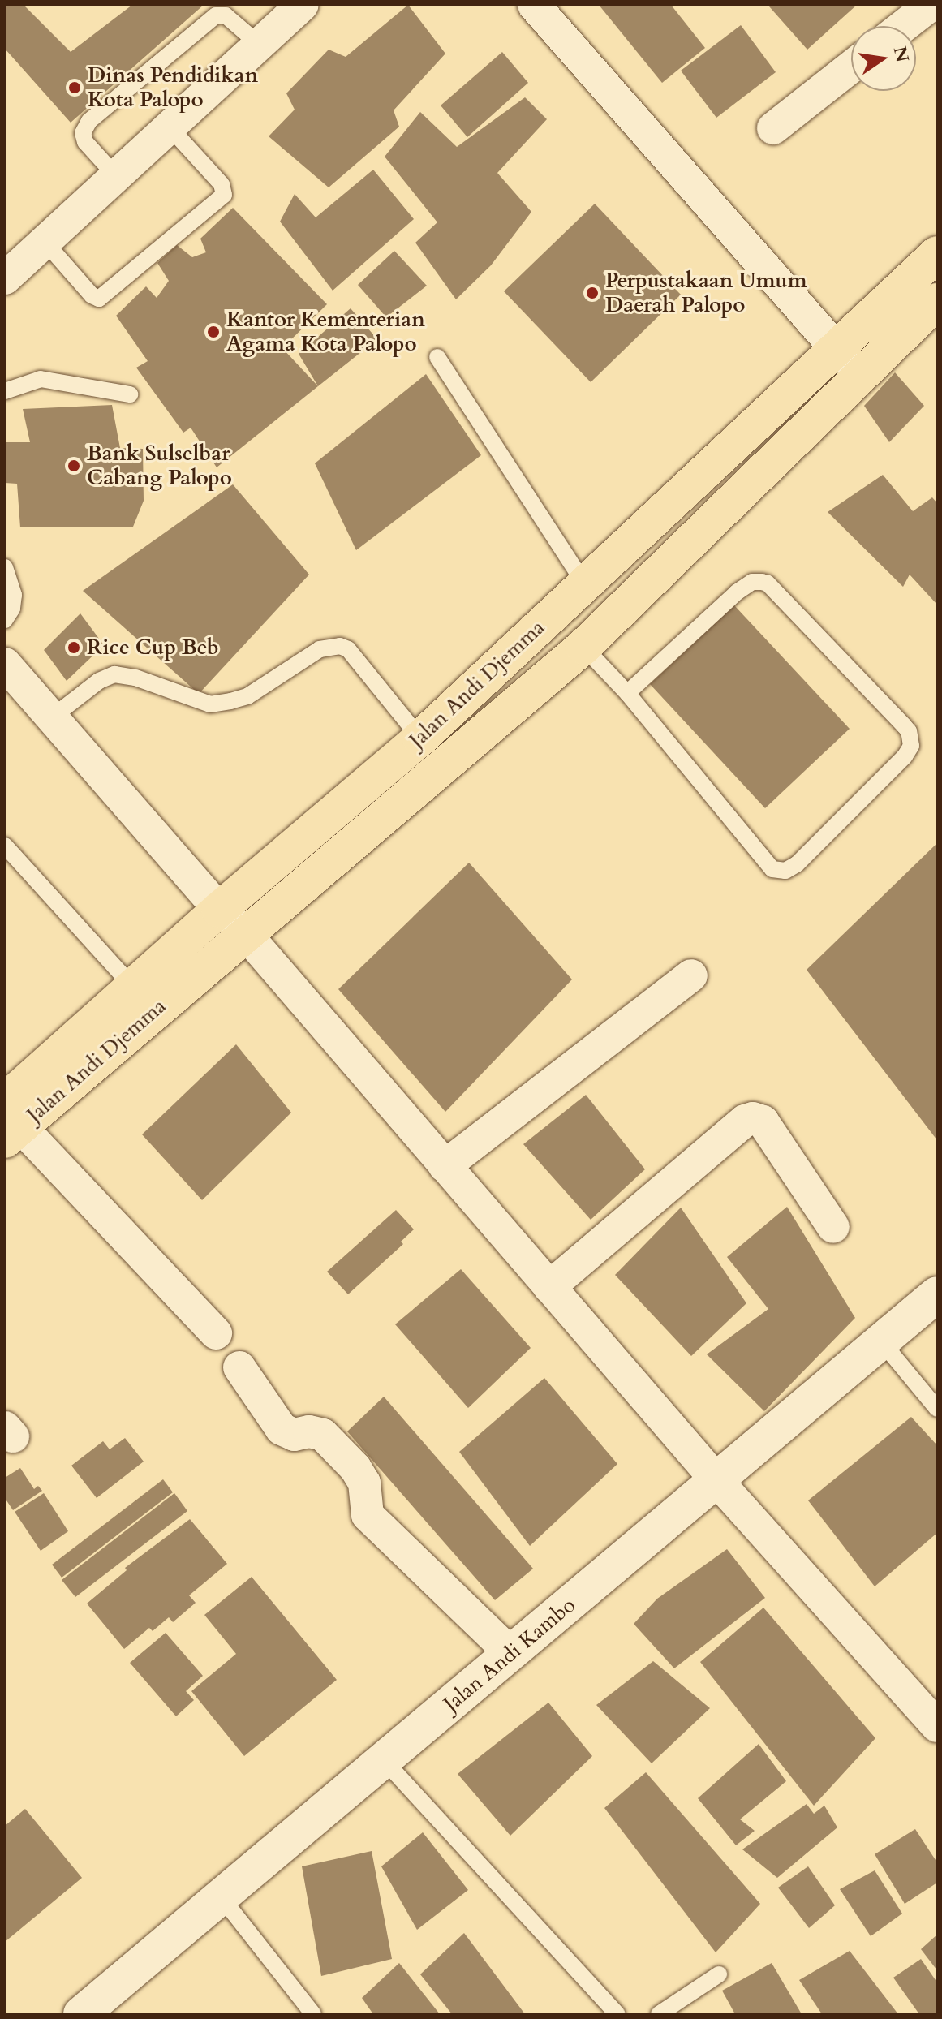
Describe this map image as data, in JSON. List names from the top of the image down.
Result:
{
  "streets": {
    "highway": ["Jalan Andi Djemma"],
    "street": ["Jalan Andi Kambo"]
  },
  "places": [
    "Dinas Pendidikan Kota Palopo",
    "Perpustakaan Umum Daerah Palopo",
    "Kantor Kementerian Agama Kota Palopo",
    "Bank Sulselbar Cabang Palopo",
    "Rice Cup Beb"
  ],
  "north": "right"
}
